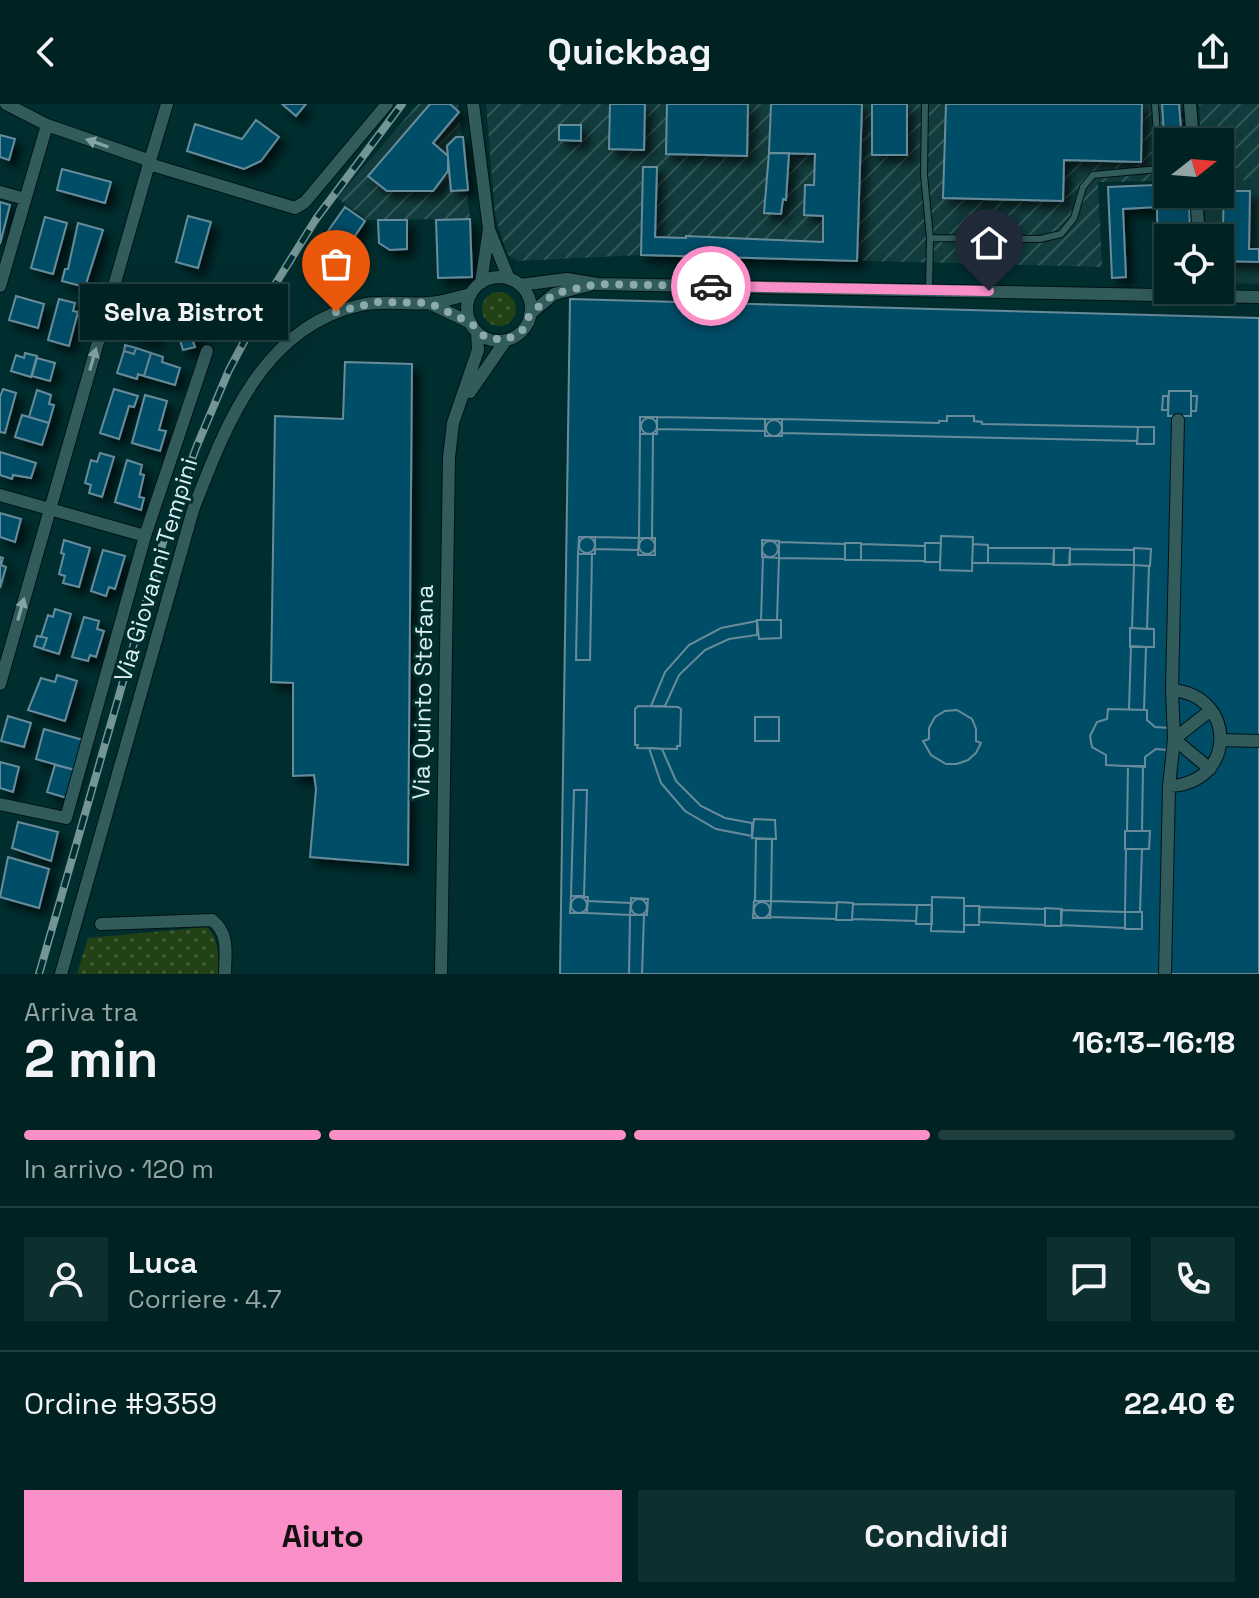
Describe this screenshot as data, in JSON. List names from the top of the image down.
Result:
{
  "streets": {
    "street": ["Via Giovanni Tempini", "Via Quinto Stefana"]
  },
  "crossings": [
    ["Via Giovanni Tempini", "Via Quinto Stefana"]
  ],
  "places": ["Selva Bistrot"],
  "north": "right",
  "page": {
    "header": "Quickbag",
    "bubble": "Selva Bistrot",
    "heading": ["2 min", "Arriva tra", "16:13–16:18"],
    "panel": [
      "Luca",
      "Corriere · 4.7",
      "Ordine #9359",
      "22.40 €"
    ],
    "bar": "In arrivo · 120 m",
    "buttons": ["Aiuto", "Condividi"]
  }
}
